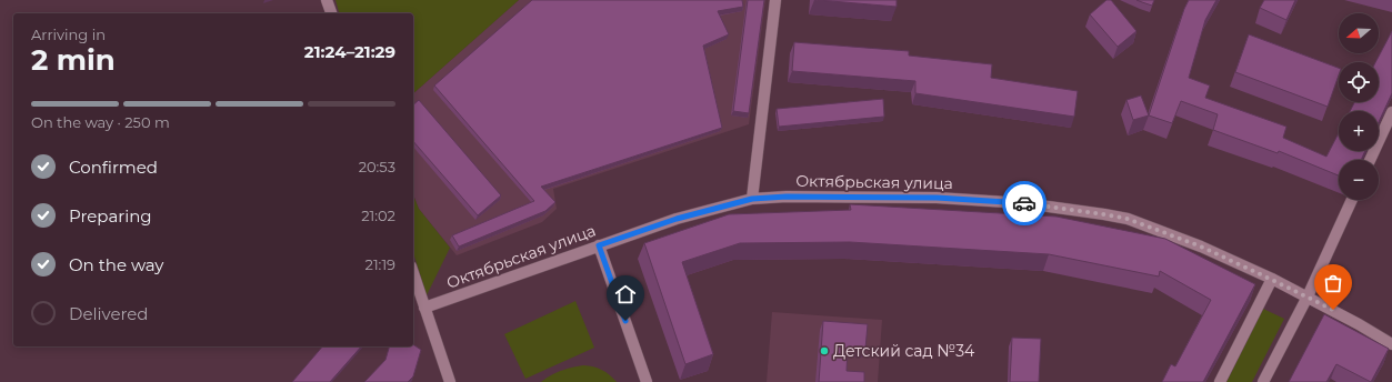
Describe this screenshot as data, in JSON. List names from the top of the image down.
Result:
{
  "streets": {
    "street": ["Октябрьская улица"]
  },
  "places": ["Детский сад №34"],
  "north": "left",
  "page": {
    "map_buttons": ["+", "−"],
    "heading": ["2 min", "Arriving in", "21:24–21:29"],
    "bar": "On the way · 250 m",
    "list": [
      ["Confirmed", "20:53"],
      ["Preparing", "21:02"],
      ["On the way", "21:19"],
      "Delivered"
    ]
  }
}
